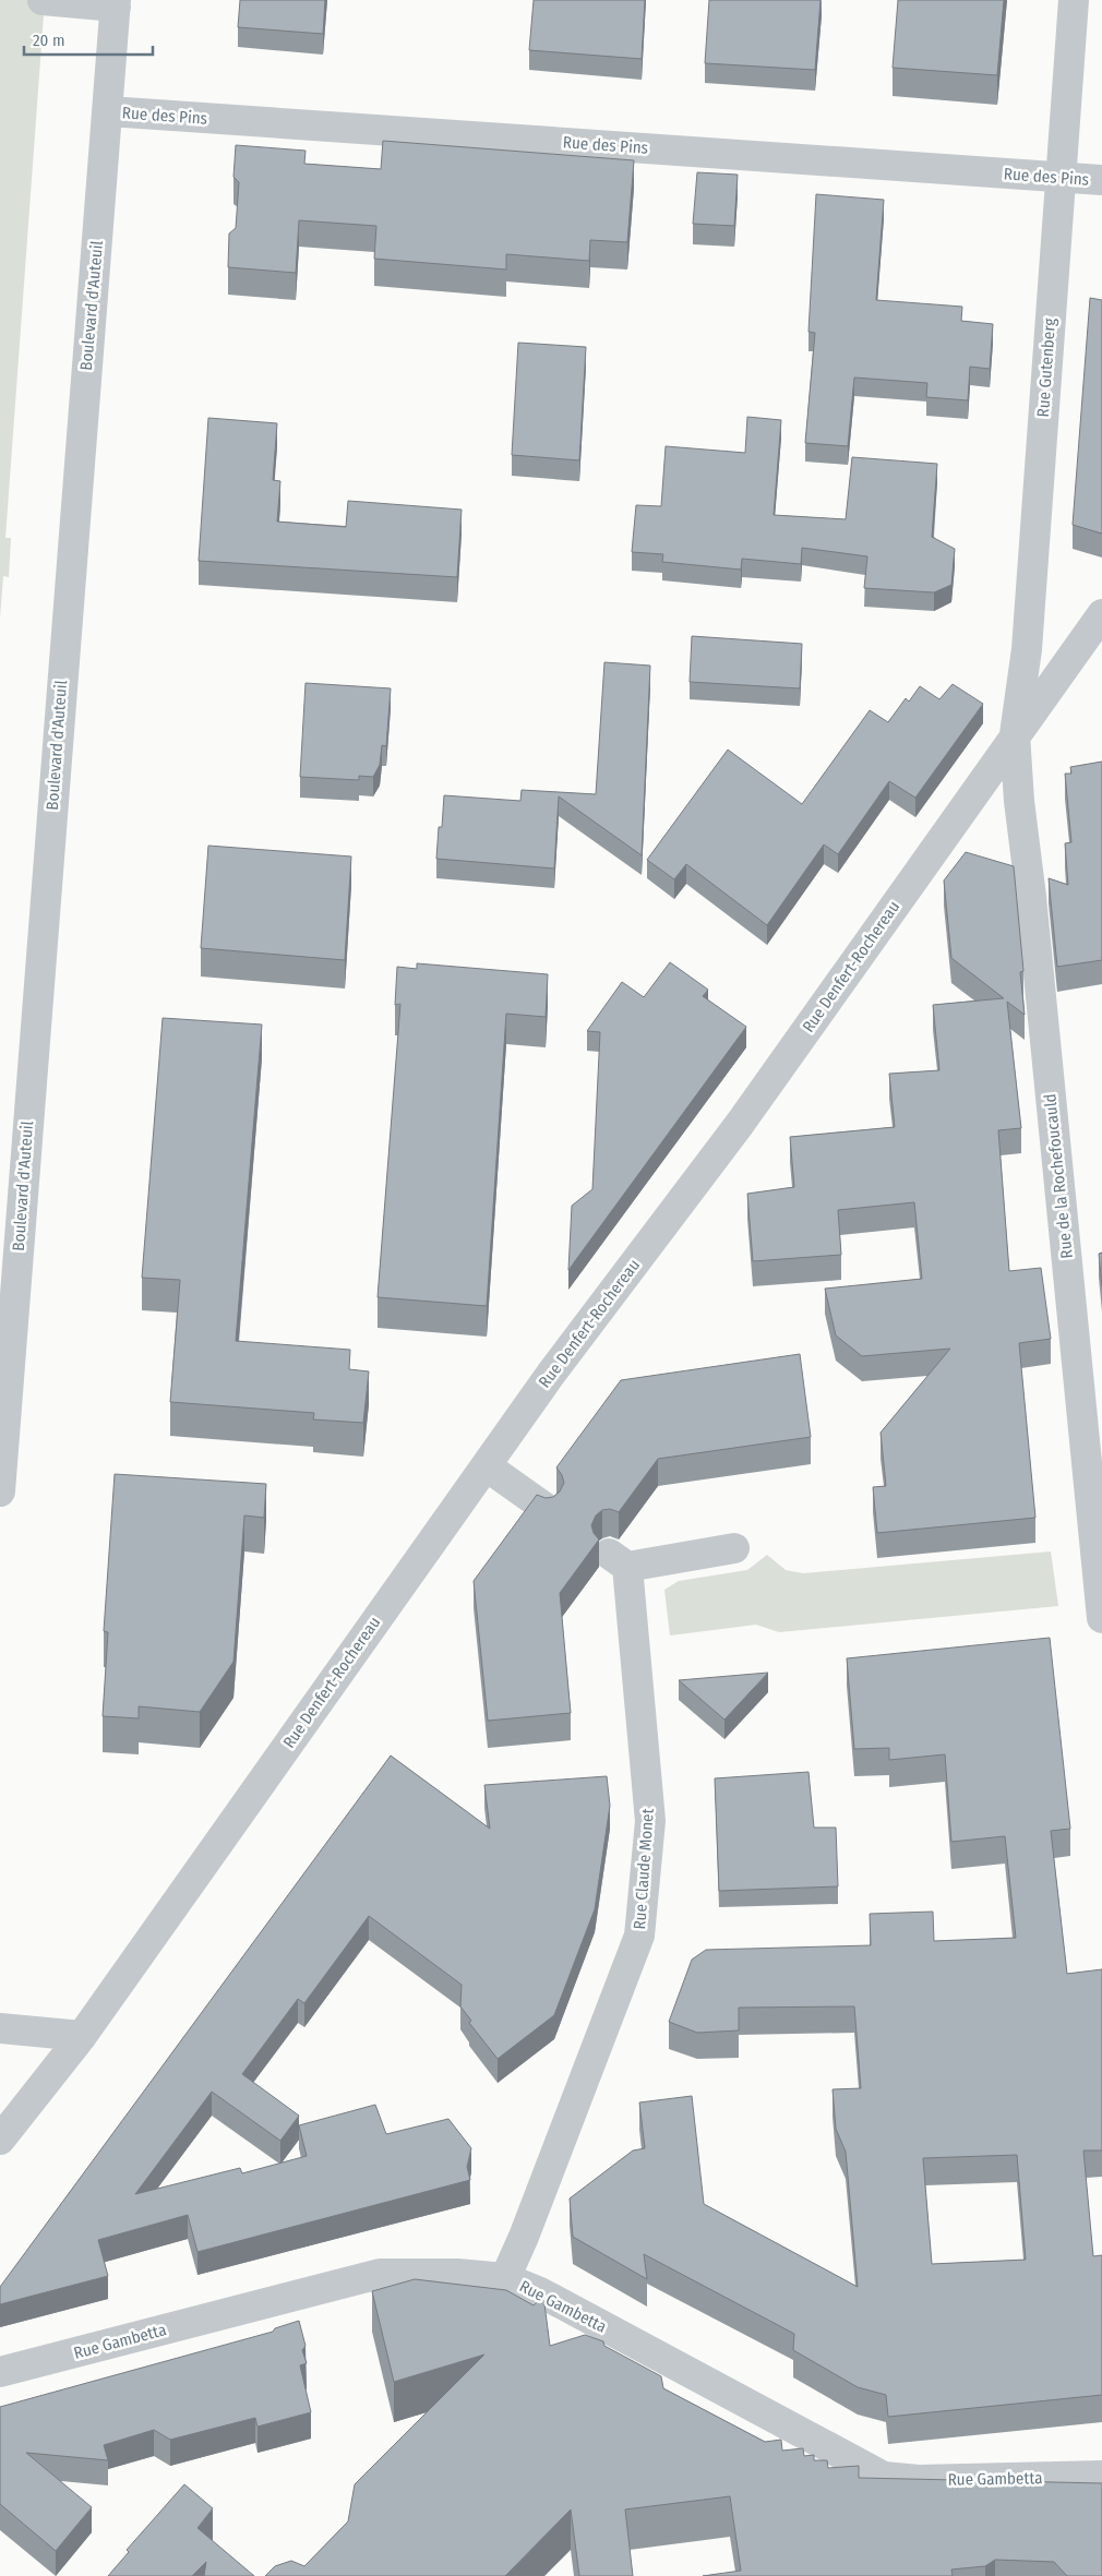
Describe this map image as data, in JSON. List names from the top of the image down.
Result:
{
  "streets": {
    "street": [
      "Rue des Pins",
      "Boulevard d'Auteuil",
      "Rue Gutenberg",
      "Rue Denfert-Rochereau",
      "Rue de la Rochefoucauld",
      "Rue Claude Monet",
      "Rue Gambetta"
    ]
  },
  "crossings": [
    ["Rue des Pins", "Boulevard d'Auteuil"],
    ["Rue des Pins", "Rue Gutenberg"],
    ["Rue Gutenberg", "Rue Denfert-Rochereau"],
    ["Rue Gutenberg", "Rue de la Rochefoucauld"],
    ["Rue Denfert-Rochereau", "Rue de la Rochefoucauld"],
    ["Rue Claude Monet", "Rue Gambetta"]
  ],
  "scale_bar": "20 m"
}
